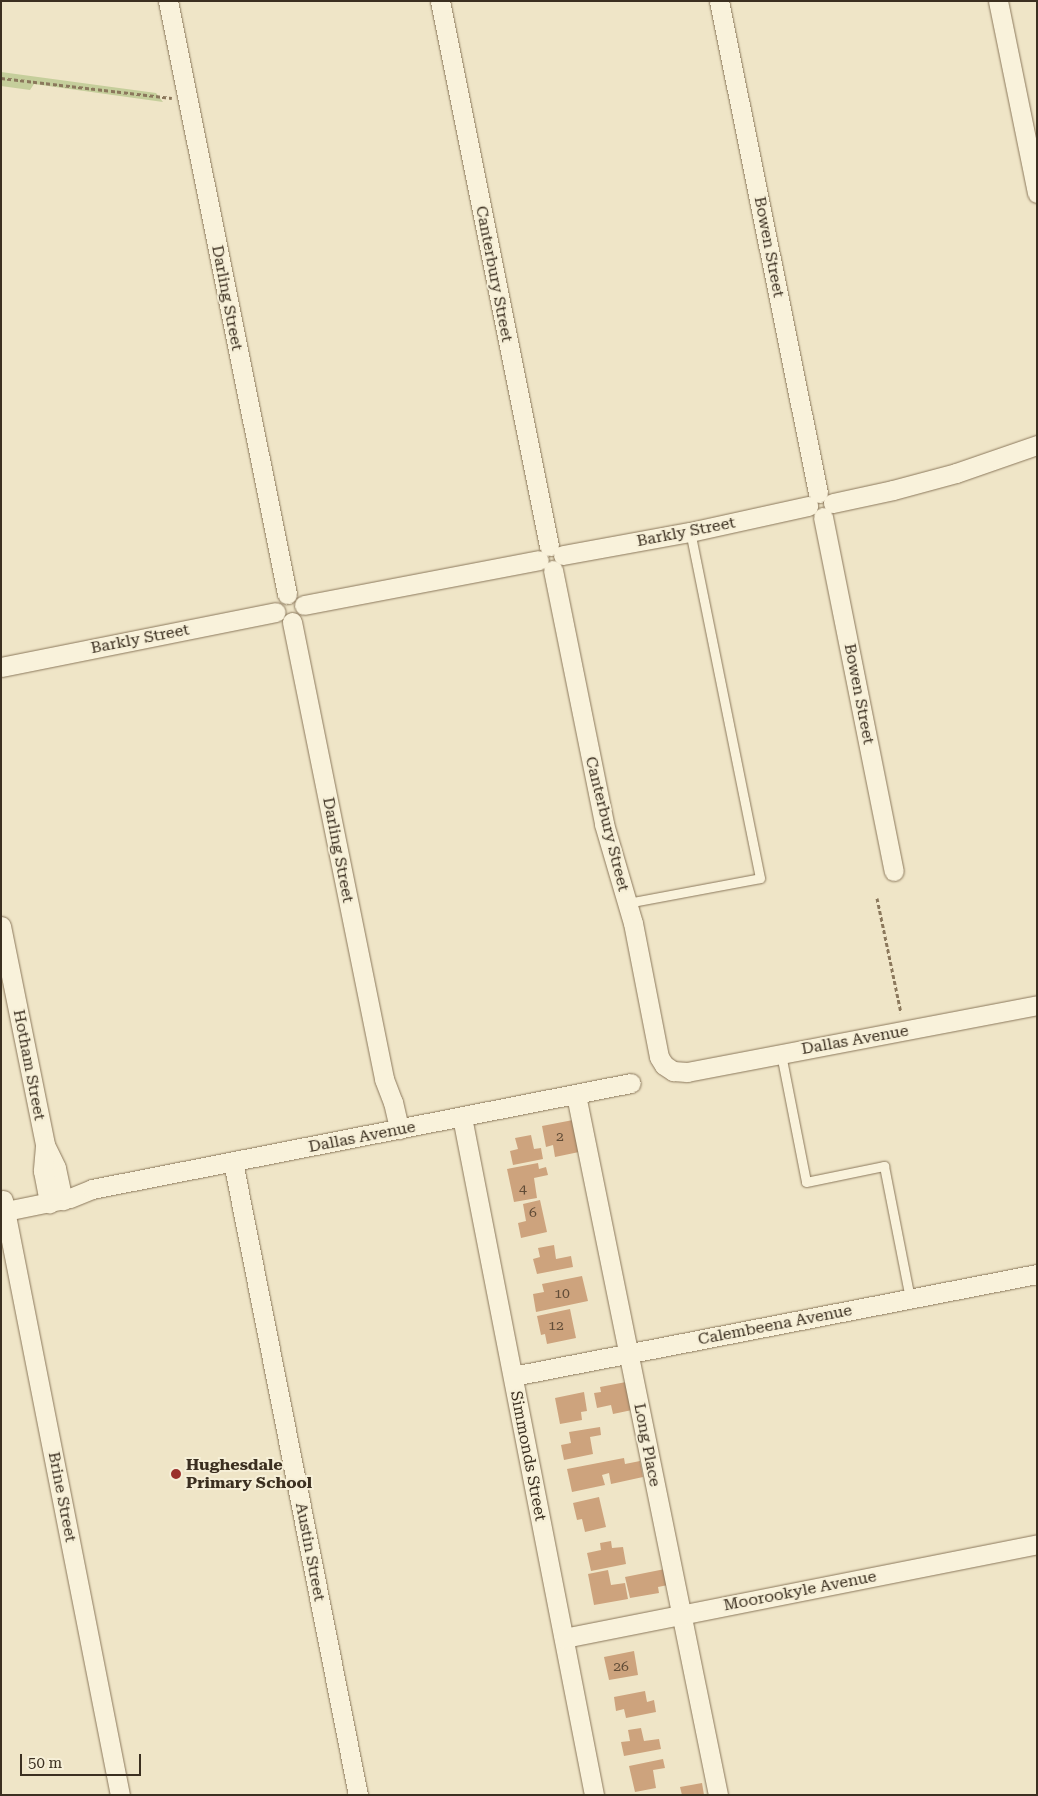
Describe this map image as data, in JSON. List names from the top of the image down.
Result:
{
  "streets": {
    "street": [
      "Bowen Street",
      "Canterbury Street",
      "Darling Street",
      "Barkly Street",
      "Dallas Avenue",
      "Hotham Street",
      "Calembeena Avenue",
      "Long Place",
      "Simmonds Street",
      "Brine Street",
      "Austin Street",
      "Moorookyle Avenue"
    ]
  },
  "crossings": [
    ["Bowen Street", "Barkly Street"],
    ["Canterbury Street", "Barkly Street"],
    ["Canterbury Street", "Dallas Avenue"],
    ["Darling Street", "Barkly Street"],
    ["Darling Street", "Dallas Avenue"],
    ["Dallas Avenue", "Hotham Street"],
    ["Dallas Avenue", "Long Place"],
    ["Dallas Avenue", "Simmonds Street"],
    ["Dallas Avenue", "Brine Street"],
    ["Dallas Avenue", "Austin Street"],
    ["Calembeena Avenue", "Long Place"],
    ["Calembeena Avenue", "Simmonds Street"],
    ["Long Place", "Moorookyle Avenue"],
    ["Simmonds Street", "Moorookyle Avenue"]
  ],
  "places": ["Hughesdale Primary School"],
  "house_numbers": [
    "2",
    "4",
    "6",
    "10",
    "12",
    "26"
  ],
  "scale_bar": "50 m"
}
